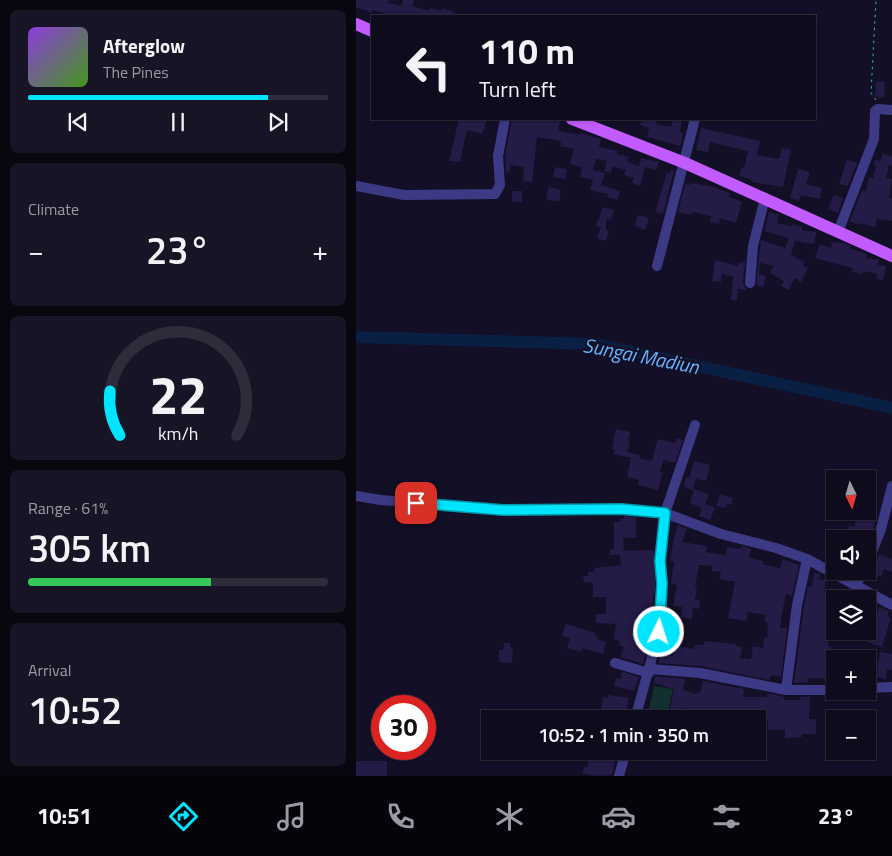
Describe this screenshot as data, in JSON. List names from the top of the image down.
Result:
{
  "water": ["Sungai Madiun"],
  "north": "bottom",
  "page": {
    "turn": ["110 m", "Turn left"],
    "song": ["Afterglow", "The Pines"],
    "tile": [
      "Climate",
      ["Range · 61%", "305 km"],
      ["Arrival", "10:52"]
    ],
    "heat": ["−", "23°", "+"],
    "map_buttons": ["+", "−"],
    "limit": "30",
    "trip": "10:52 · 1 min · 350 m",
    "tabs": ["10:51", "23°"],
    "gauge": ["22", "km/h"]
  }
}
